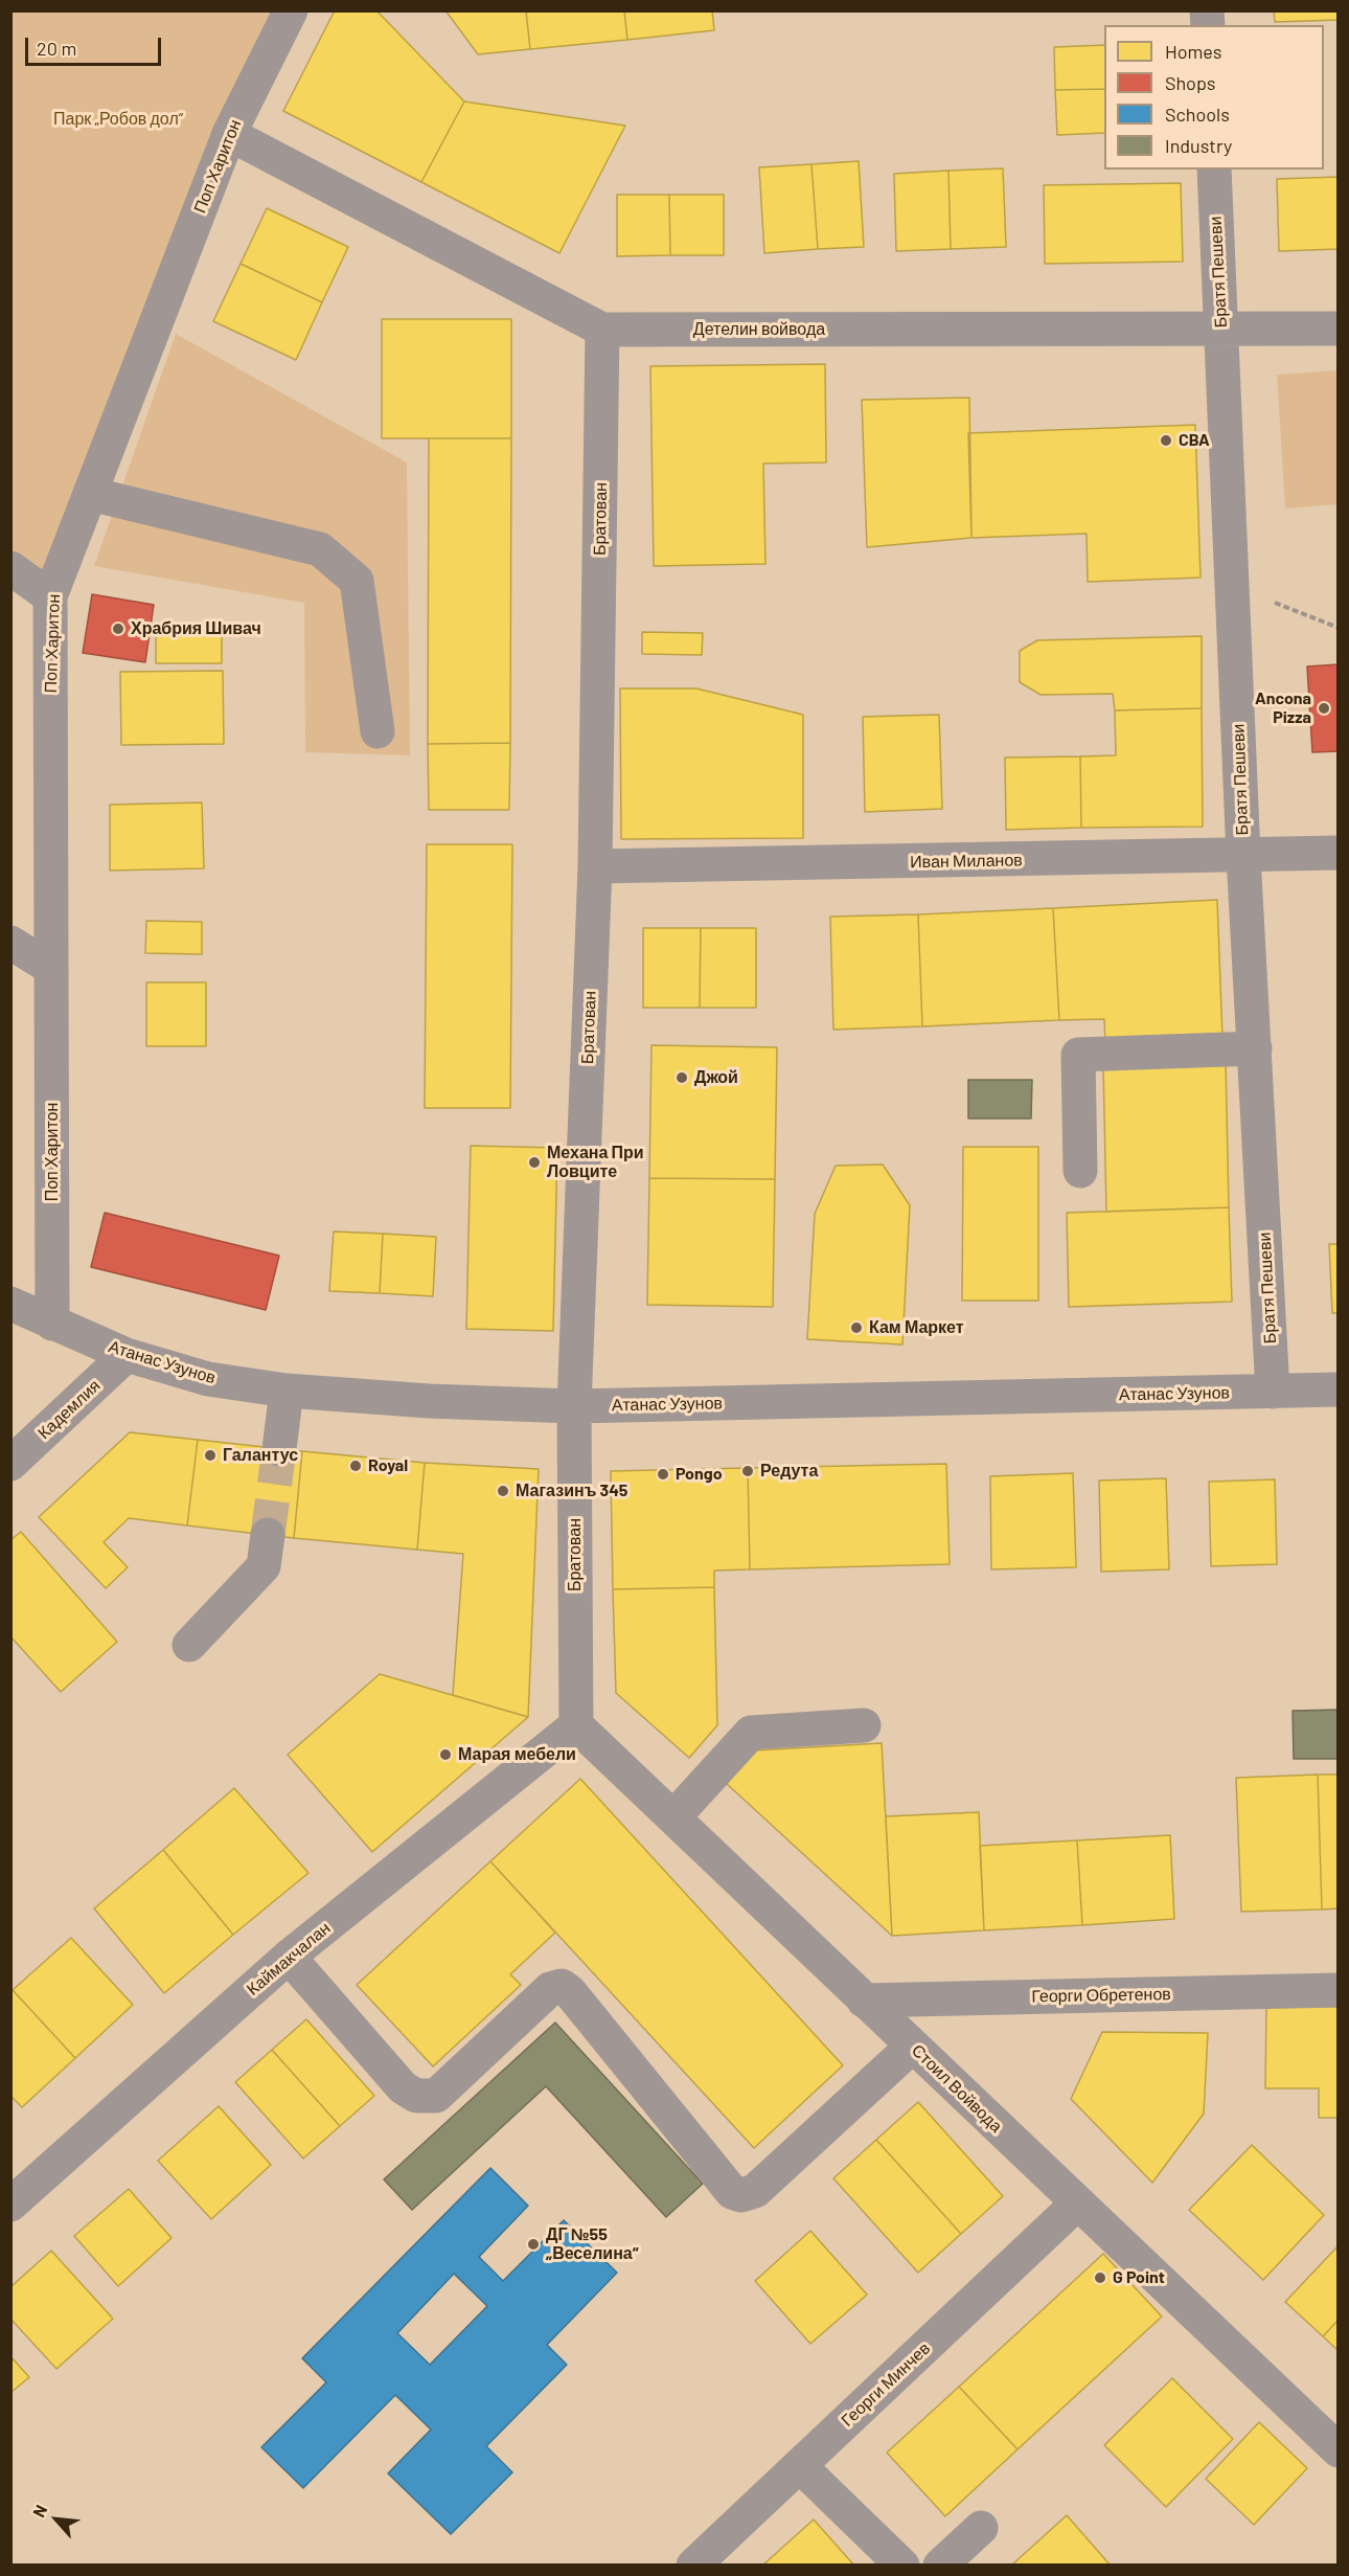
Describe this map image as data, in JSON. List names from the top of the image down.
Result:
{
  "streets": {
    "street": [
      "Поп Харитон",
      "Братя Пешеви",
      "Детелин войвода",
      "Братован",
      "Иван Миланов",
      "Атанас Узунов",
      "Кадемлия",
      "Каймакчалан",
      "Георги Обретенов",
      "Стоил Войвода",
      "Георги Минчев"
    ]
  },
  "crossings": [
    ["Поп Харитон", "Детелин войвода"],
    ["Поп Харитон", "Атанас Узунов"],
    ["Братя Пешеви", "Детелин войвода"],
    ["Братя Пешеви", "Иван Миланов"],
    ["Братя Пешеви", "Атанас Узунов"],
    ["Детелин войвода", "Братован"],
    ["Братован", "Иван Миланов"],
    ["Братован", "Атанас Узунов"],
    ["Братован", "Каймакчалан"],
    ["Братован", "Стоил Войвода"],
    ["Атанас Узунов", "Кадемлия"],
    ["Каймакчалан", "Стоил Войвода"],
    ["Георги Обретенов", "Стоил Войвода"],
    ["Стоил Войвода", "Георги Минчев"]
  ],
  "parks": ["Парк „Робов дол“"],
  "places": [
    "CBA",
    "Храбрия Шивач",
    "Ancona Pizza",
    "Джой",
    "Механа При Ловците",
    "Кам Маркет",
    "Галантус",
    "Royal",
    "Редута",
    "Pongo",
    "Магазинъ 345",
    "Марая мебели",
    "ДГ №55 „Веселина“",
    "G Point"
  ],
  "legend": [
    "Homes",
    "Shops",
    "Schools",
    "Industry"
  ],
  "scale_bar": "20 m",
  "north": "top left"
}
